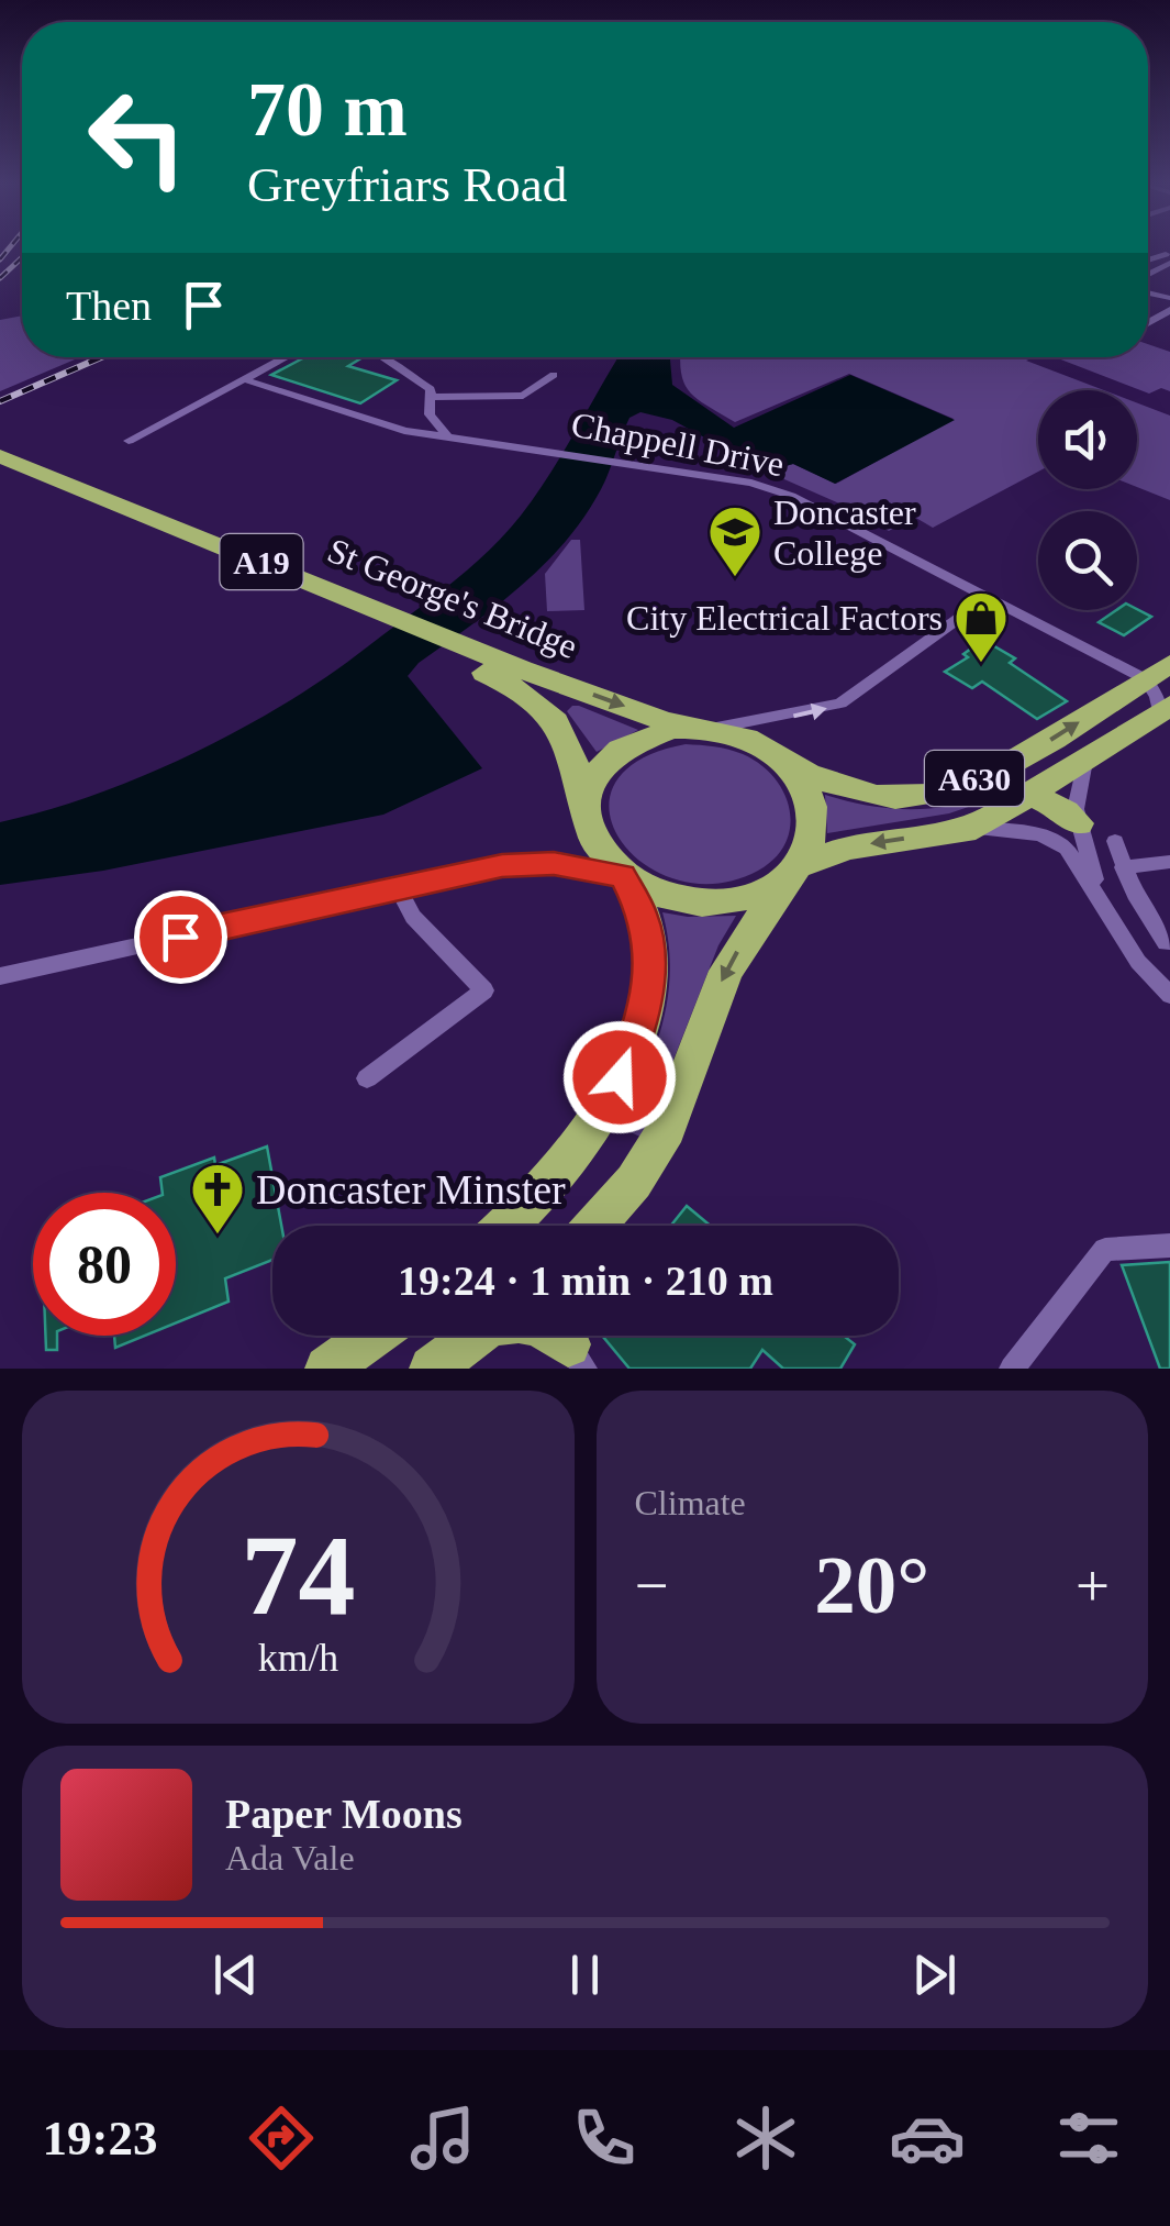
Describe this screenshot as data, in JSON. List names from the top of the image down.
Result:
{
  "streets": {
    "highway": ["A19", "St George's Bridge", "A630"],
    "street": ["Chappell Drive"]
  },
  "crossings": [
    ["Chappell Drive", "A630"],
    ["St George's Bridge", "A630"]
  ],
  "places": {
    "school or university": ["Doncaster College"],
    "shop": ["City Electrical Factors"],
    "church": ["Doncaster Minster"]
  },
  "page": {
    "turn": ["70 m", "Greyfriars Road"],
    "then": "Then",
    "limit": "80",
    "trip": "19:24 · 1 min · 210 m",
    "tile": "Climate",
    "heat": ["−", "20°", "+"],
    "song": ["Paper Moons", "Ada Vale"],
    "tabs": "19:23",
    "gauge": ["74", "km/h"]
  }
}
